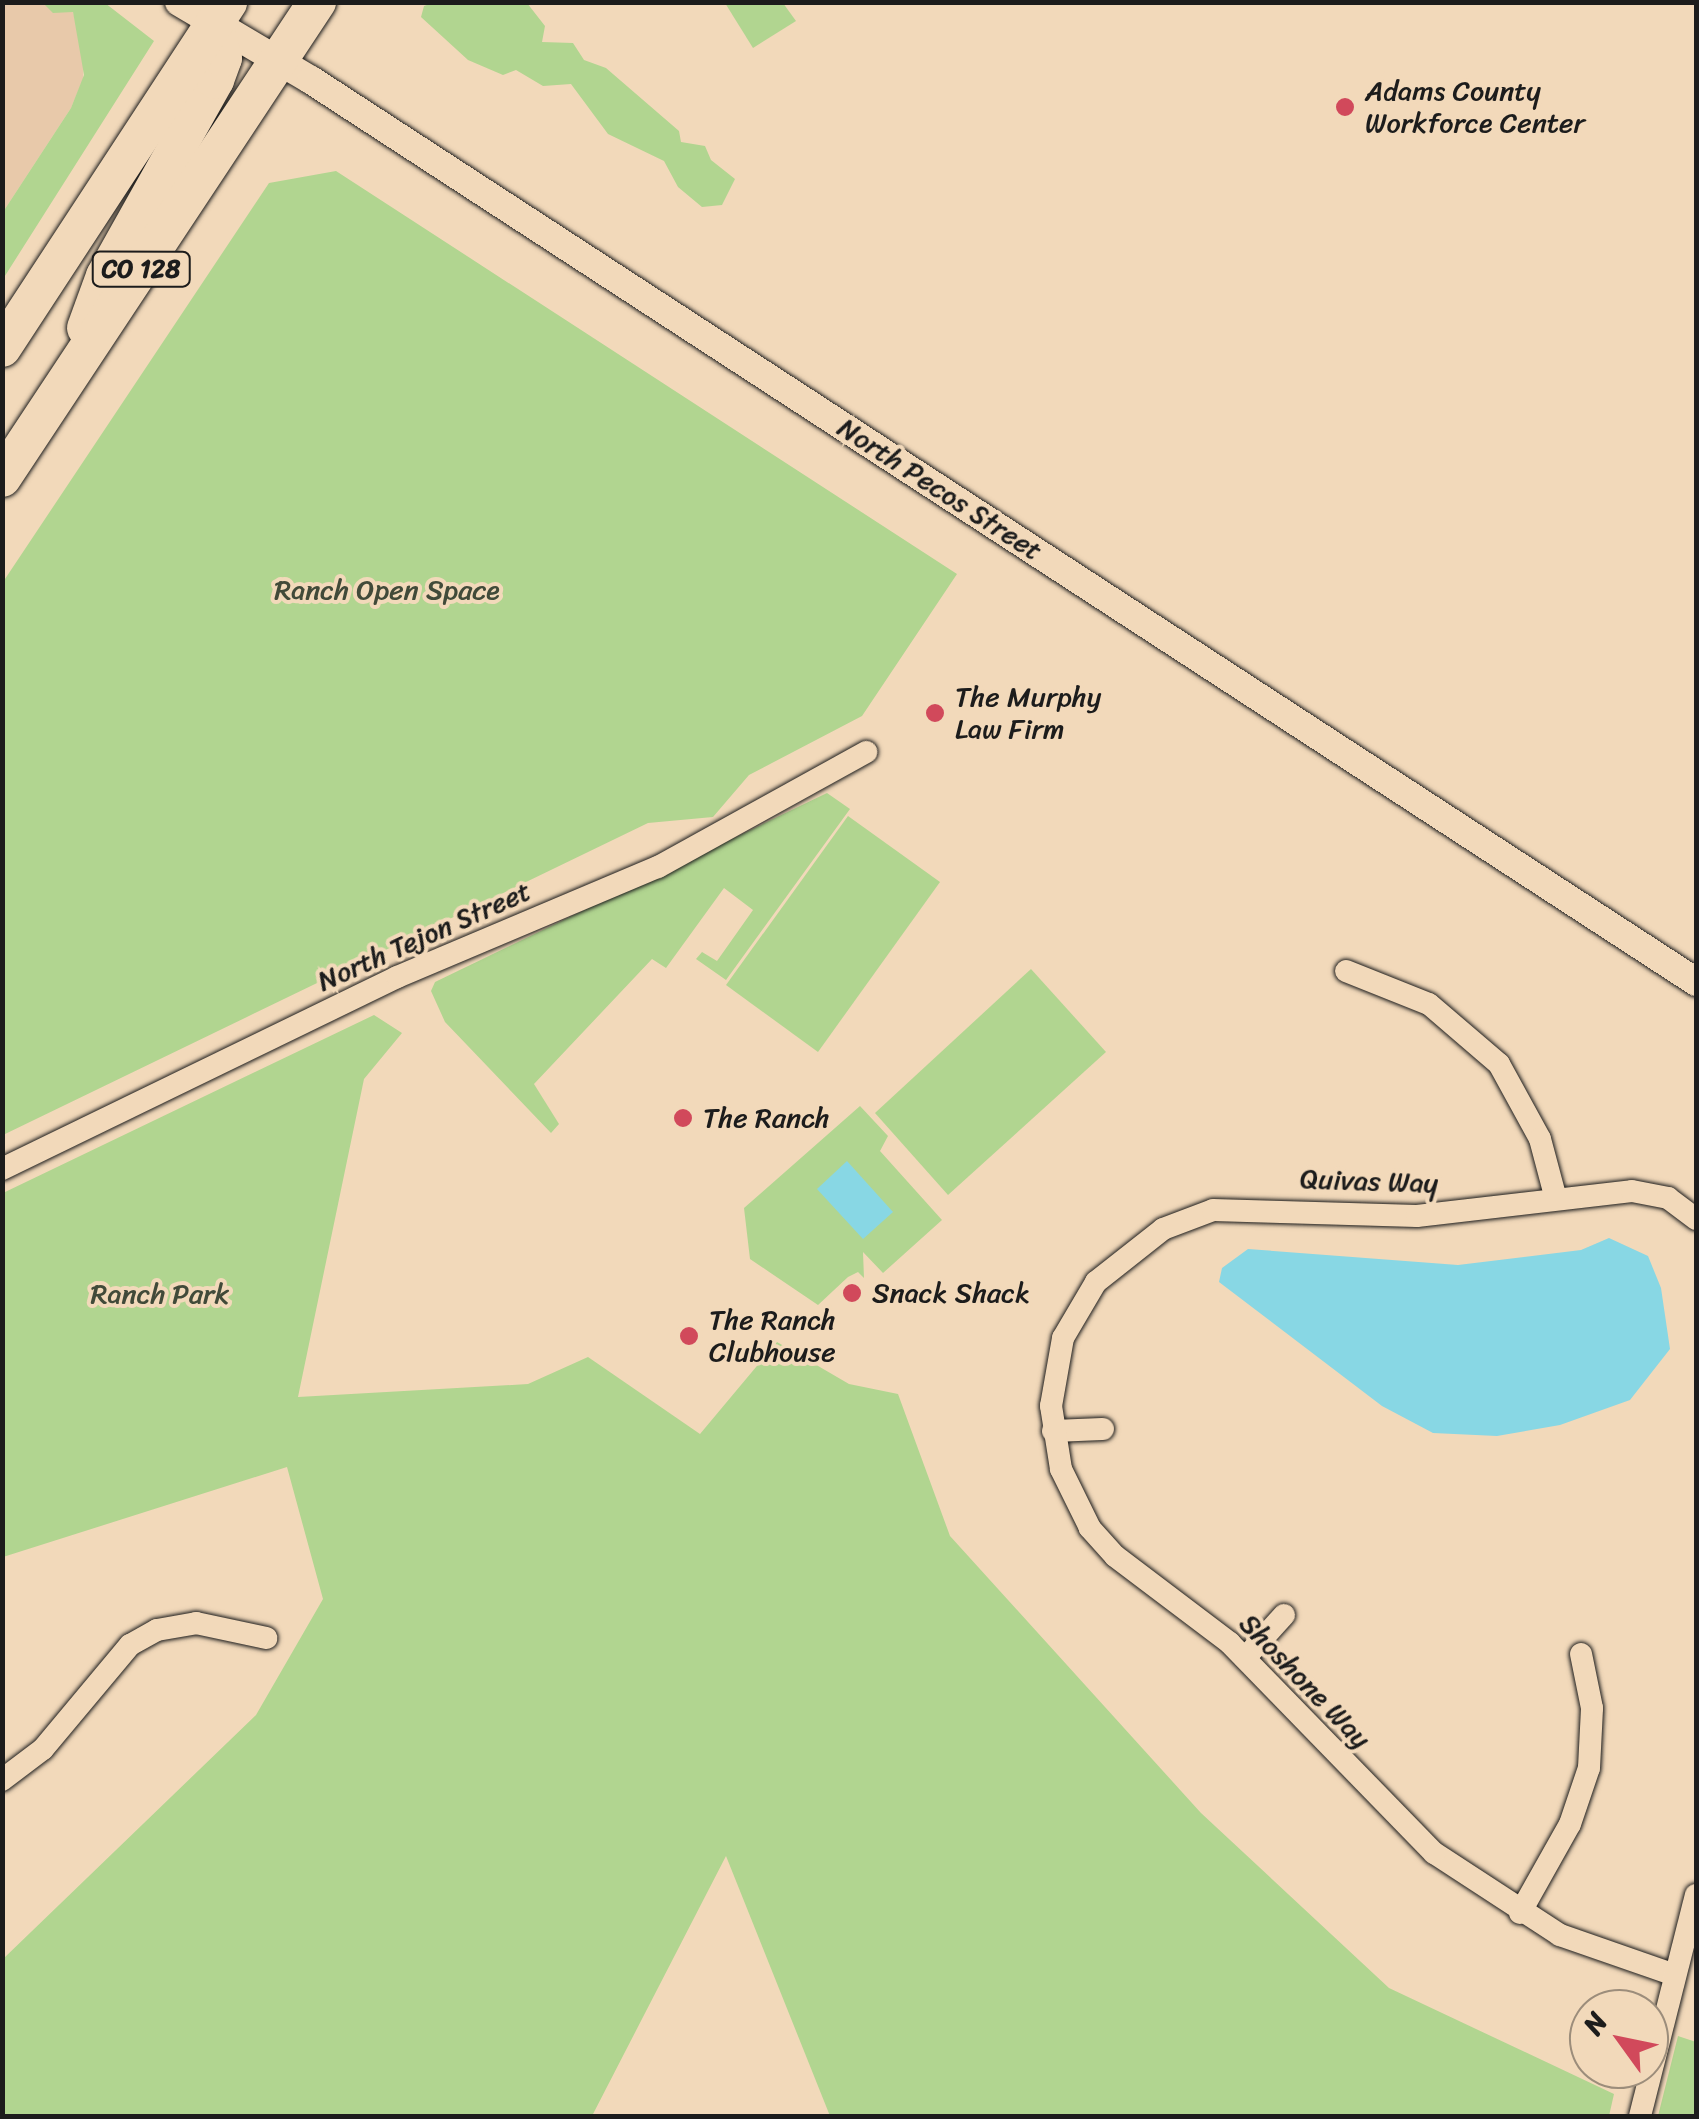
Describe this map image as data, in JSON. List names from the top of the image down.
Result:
{
  "streets": {
    "main road": ["CO 128"],
    "street": [
      "North Pecos Street",
      "North Tejon Street",
      "Quivas Way",
      "Shoshone Way"
    ]
  },
  "crossings": [
    ["CO 128", "North Pecos Street"],
    ["Quivas Way", "Shoshone Way"]
  ],
  "parks": ["Ranch Open Space", "Ranch Park"],
  "places": [
    "Adams County Workforce Center",
    "The Murphy Law Firm",
    "The Ranch",
    "Snack Shack",
    "The Ranch Clubhouse"
  ],
  "north": "top left"
}
